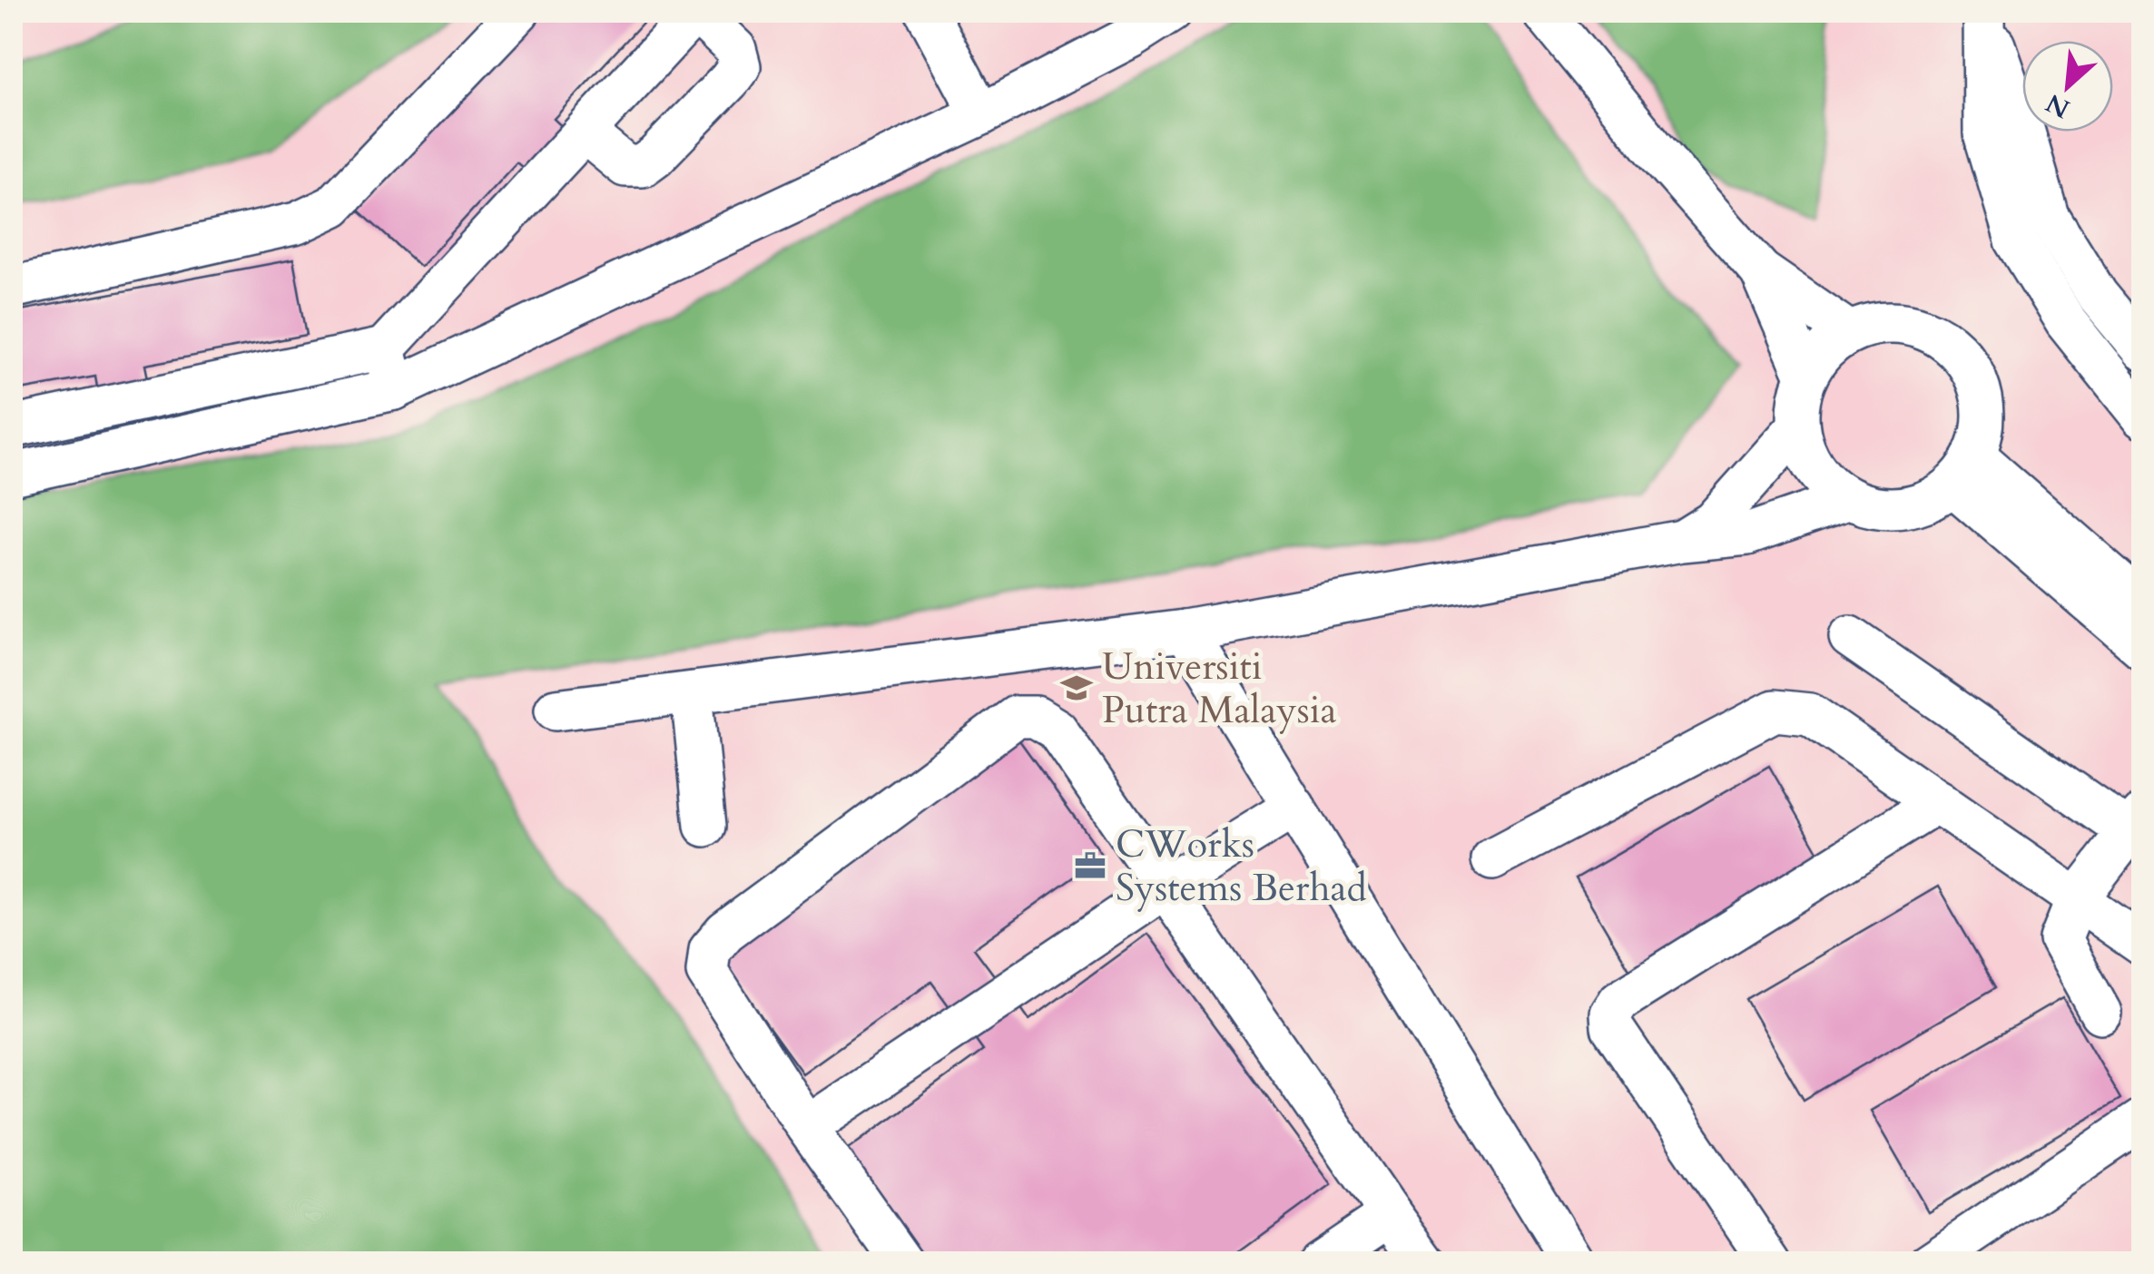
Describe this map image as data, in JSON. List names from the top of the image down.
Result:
{
  "places": {
    "school or university": ["Universiti Putra Malaysia"],
    "office": ["CWorks Systems Berhad"]
  },
  "north": "bottom left"
}
